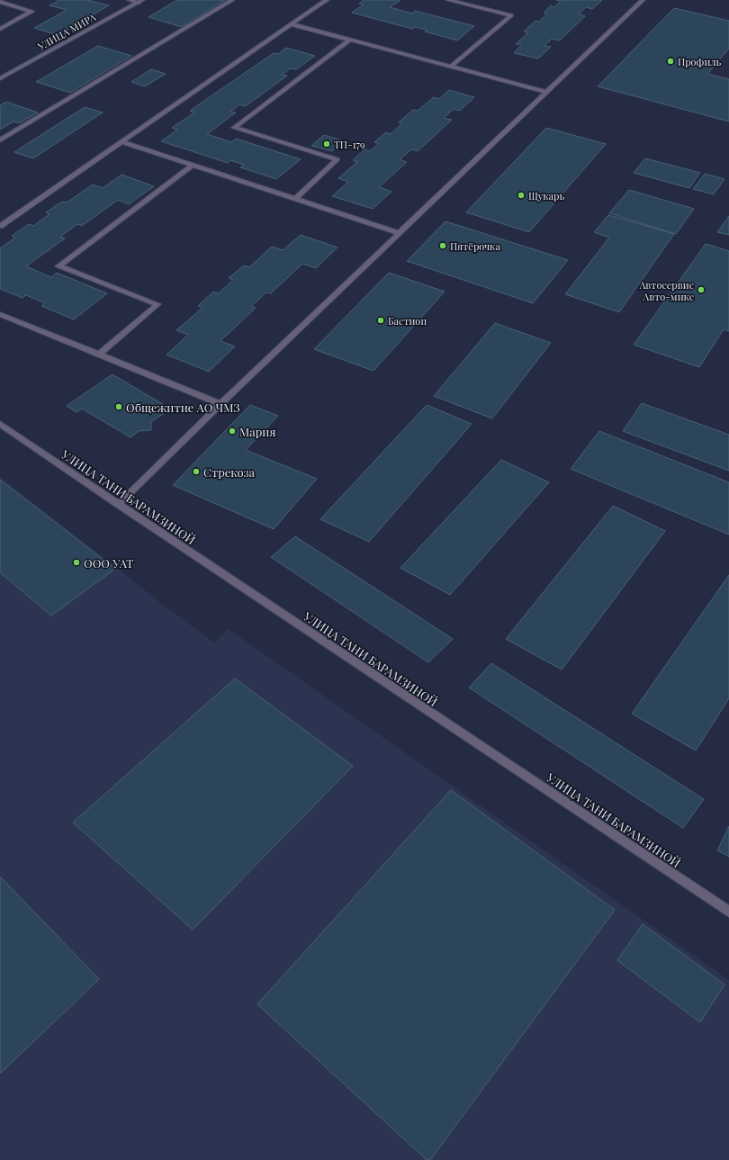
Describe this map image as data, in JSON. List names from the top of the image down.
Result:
{
  "streets": {
    "street": ["УЛИЦА МИРА", "УЛИЦА ТАНИ БАРАМЗИНОЙ"]
  },
  "places": [
    "Профиль",
    "ТП-179",
    "Щукарь",
    "Пятёрочка",
    "Автосервис Авто-микс",
    "Бастион",
    "Общежитие АО ЧМЗ",
    "Мария",
    "Стрекоза",
    "ООО УАТ"
  ]
}
